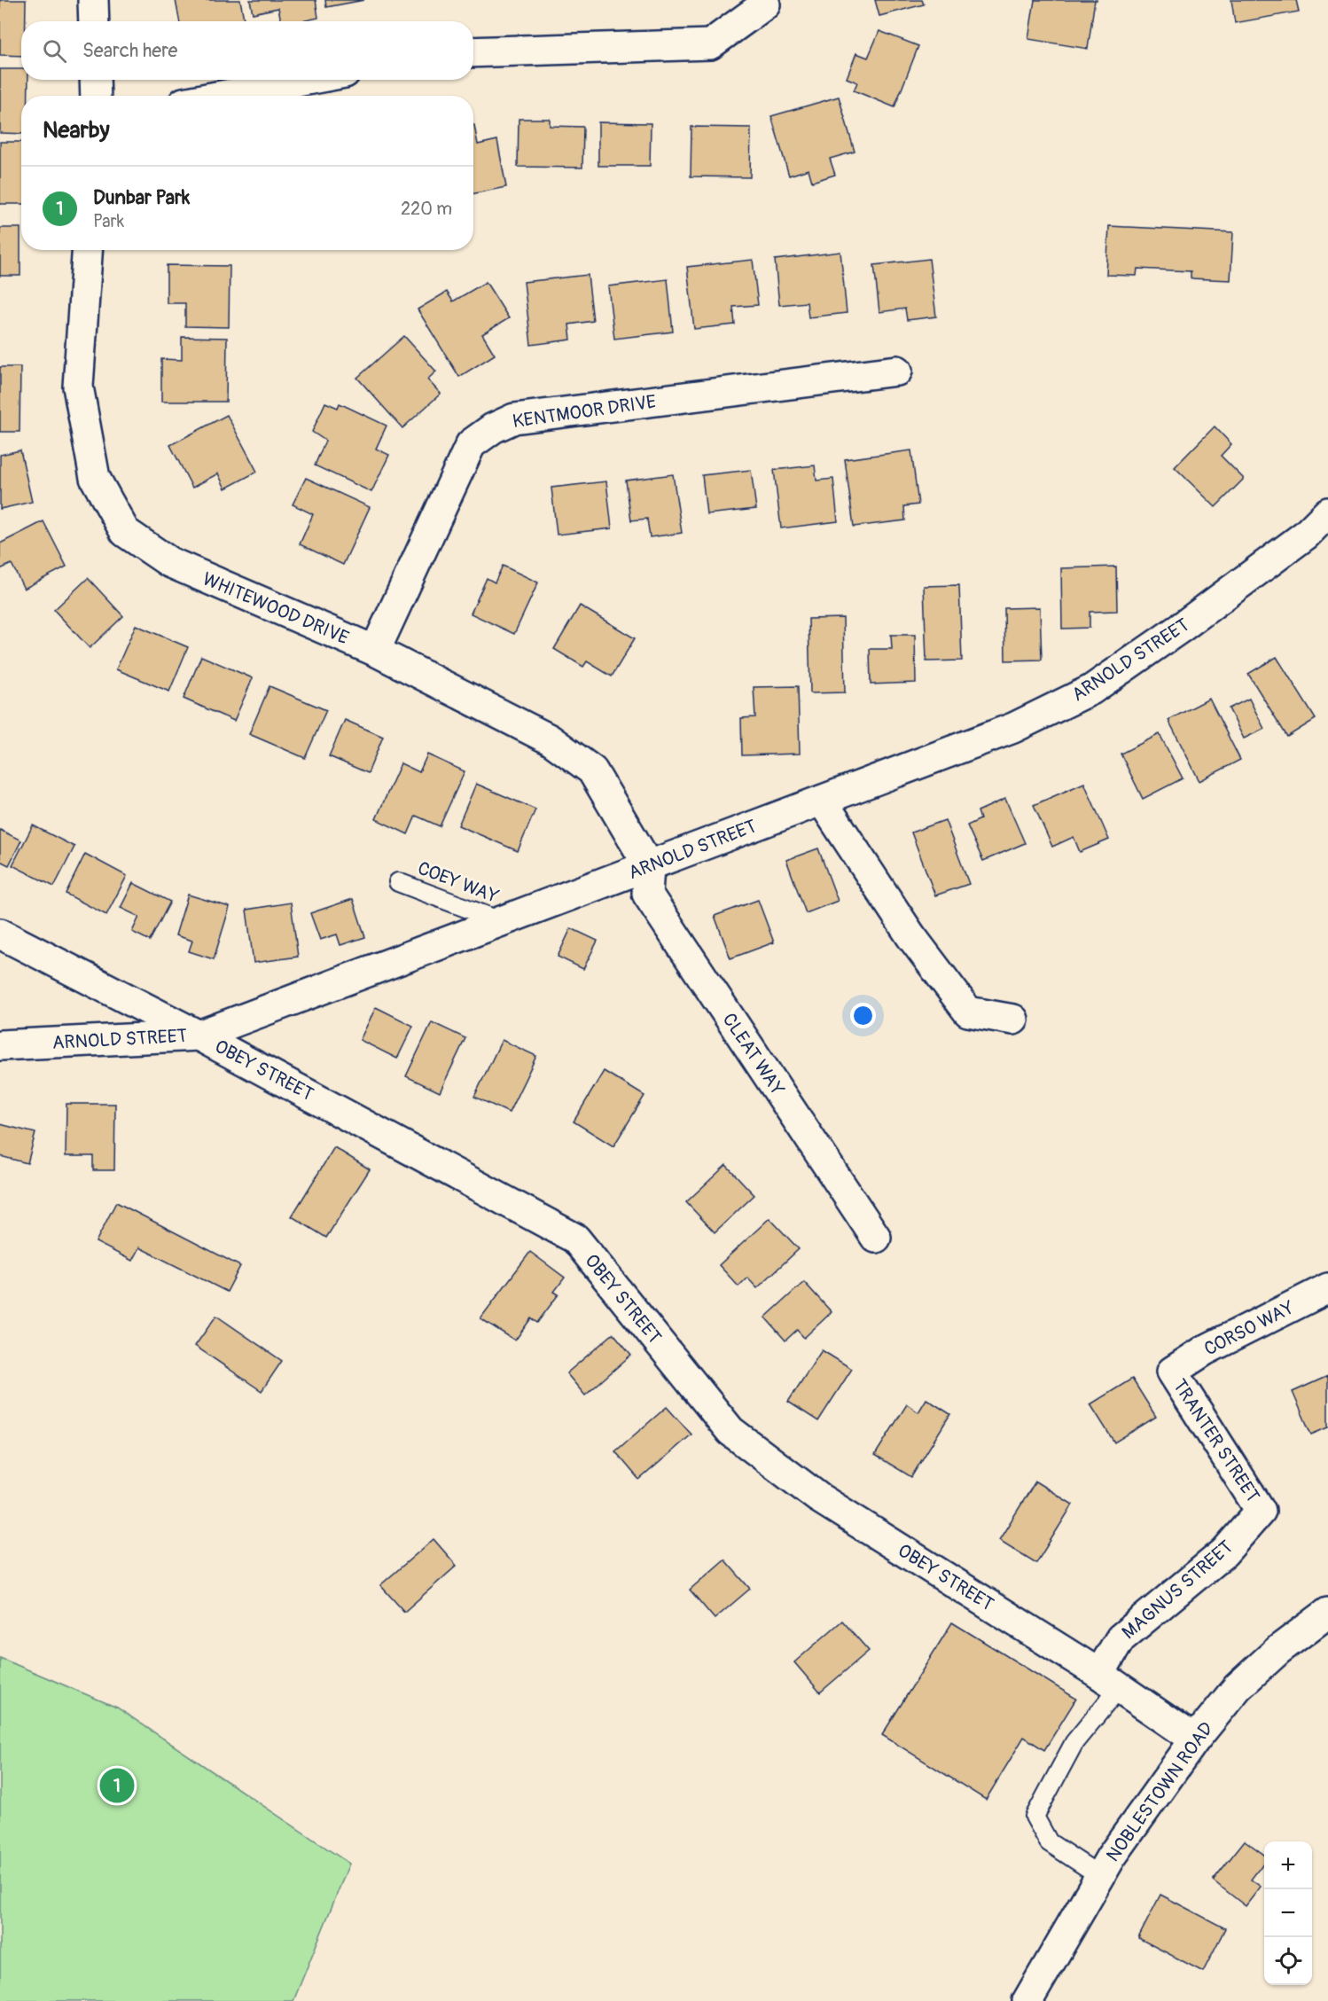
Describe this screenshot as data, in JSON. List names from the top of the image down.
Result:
{
  "streets": {
    "street": [
      "KENTMOOR DRIVE",
      "WHITEWOOD DRIVE",
      "ARNOLD STREET",
      "CLEAT WAY",
      "OBEY STREET",
      "CORSO WAY",
      "TRANTER STREET",
      "MAGNUS STREET",
      "NOBLESTOWN ROAD"
    ],
    "lane": ["COEY WAY"]
  },
  "crossings": [
    ["KENTMOOR DRIVE", "WHITEWOOD DRIVE"],
    ["WHITEWOOD DRIVE", "ARNOLD STREET"],
    ["WHITEWOOD DRIVE", "CLEAT WAY"],
    ["ARNOLD STREET", "COEY WAY"],
    ["ARNOLD STREET", "CLEAT WAY"],
    ["ARNOLD STREET", "OBEY STREET"],
    ["OBEY STREET", "MAGNUS STREET"],
    ["OBEY STREET", "NOBLESTOWN ROAD"],
    ["CORSO WAY", "TRANTER STREET"],
    ["TRANTER STREET", "MAGNUS STREET"]
  ],
  "page": {
    "search": "Search here",
    "heading": "Nearby",
    "list": [
      {
        "mark": "1",
        "name": "Dunbar Park",
        "note": "Park",
        "value": "220 m"
      }
    ],
    "pins": "1",
    "map_buttons": ["+", "−"]
  }
}
